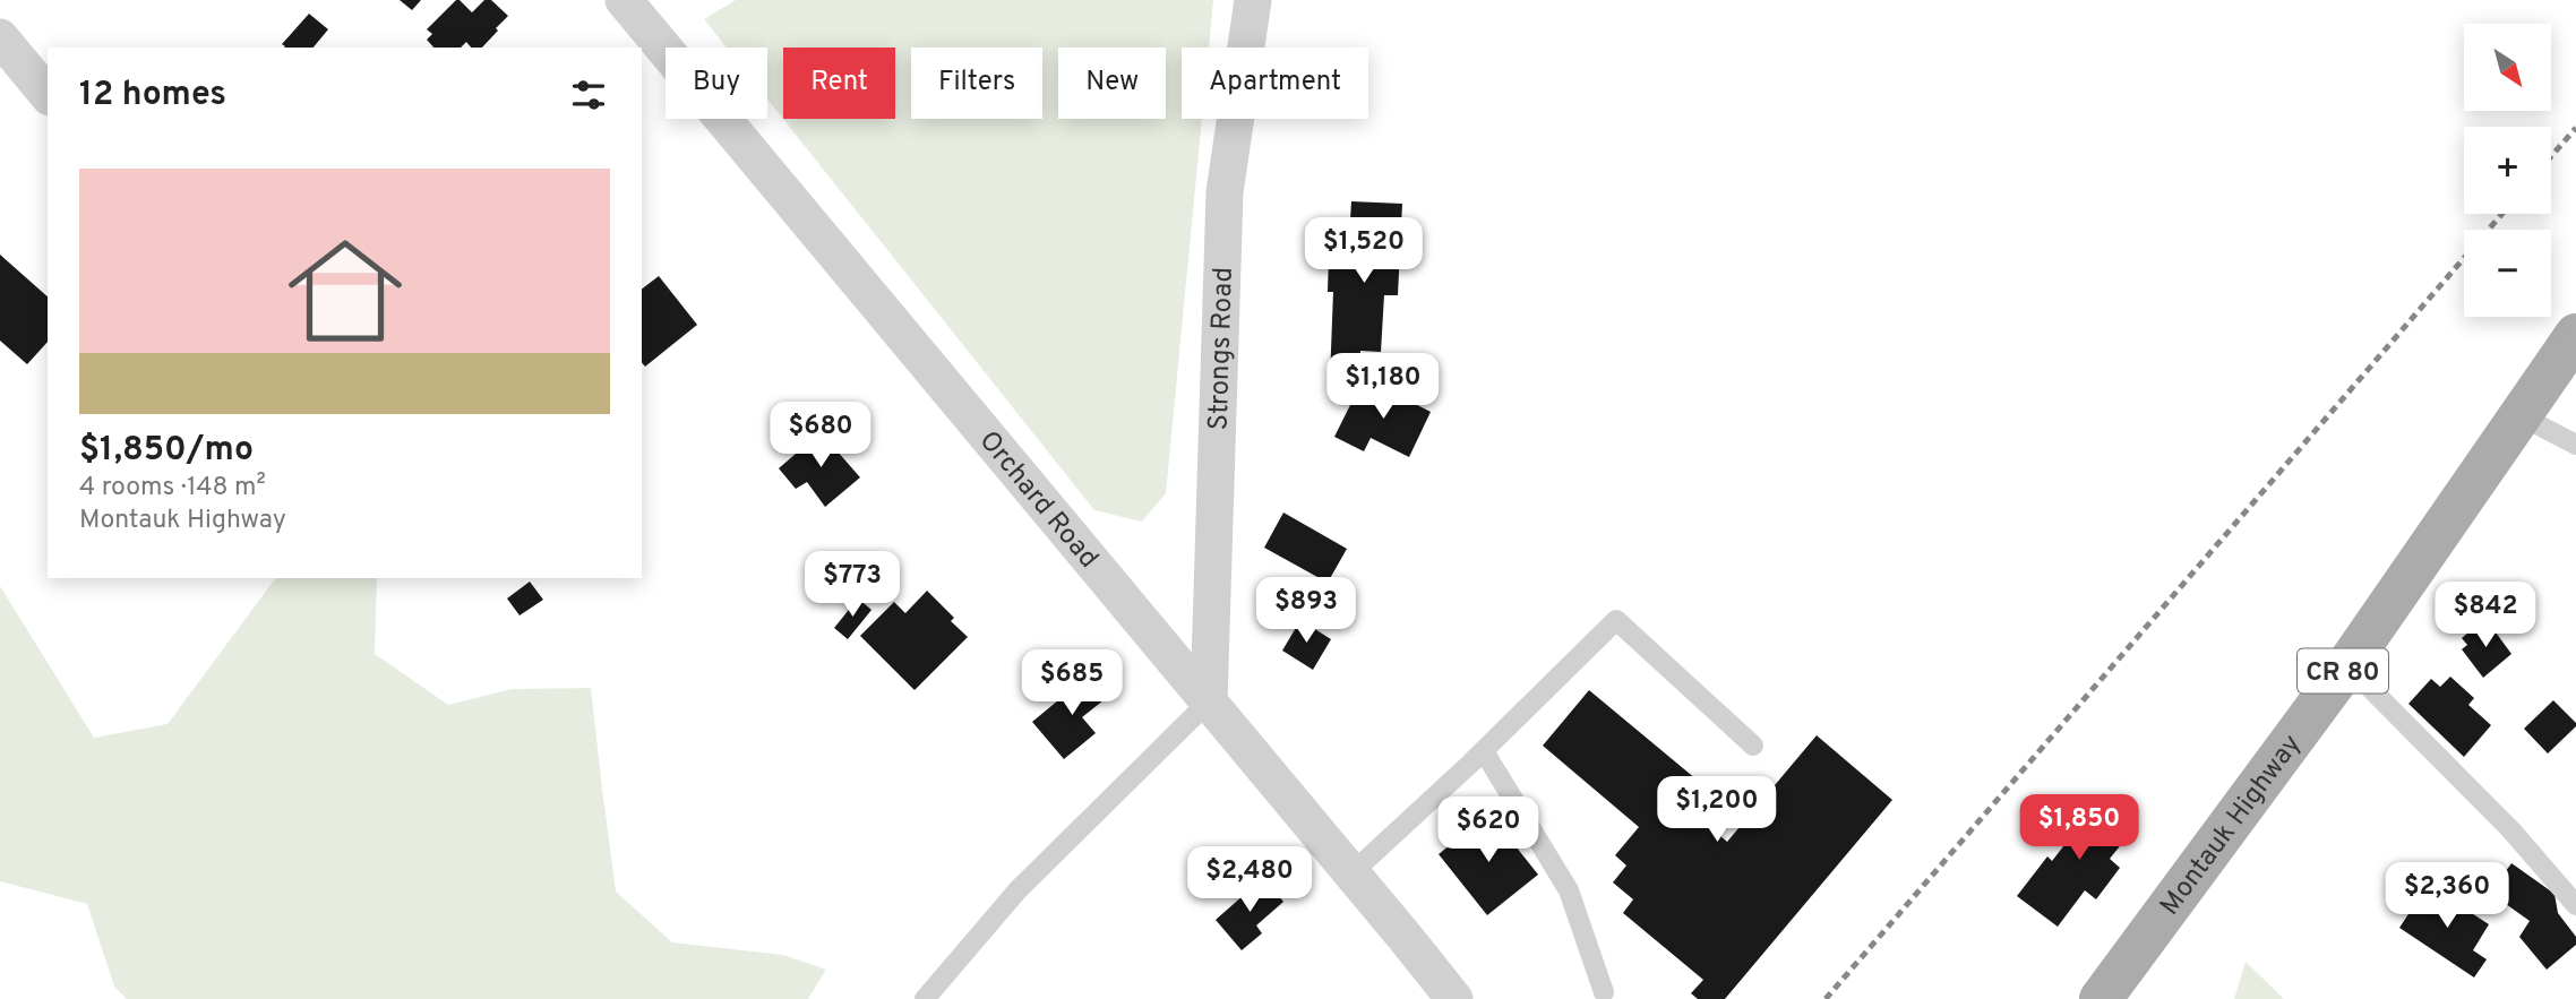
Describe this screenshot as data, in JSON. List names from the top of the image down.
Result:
{
  "streets": {
    "main road": ["CR 80", "Montauk Highway"],
    "street": ["Strongs Road", "Orchard Road"]
  },
  "crossings": [
    ["Strongs Road", "Orchard Road"]
  ],
  "north": "bottom right",
  "page": {
    "map_buttons": ["+", "−"],
    "chip": [
      "Buy",
      "Rent",
      "Filters",
      "New",
      "Apartment"
    ],
    "heading": "12 homes",
    "list": [
      {
        "name": "$1,850/mo",
        "note": "4 rooms · 148 m² · Montauk Highway"
      }
    ],
    "price": [
      "$1,520",
      "$1,180",
      "$680",
      "$773",
      "$893",
      "$842",
      "$685",
      "$1,200",
      "$1,850",
      "$620",
      "$2,480",
      "$2,360"
    ]
  }
}
